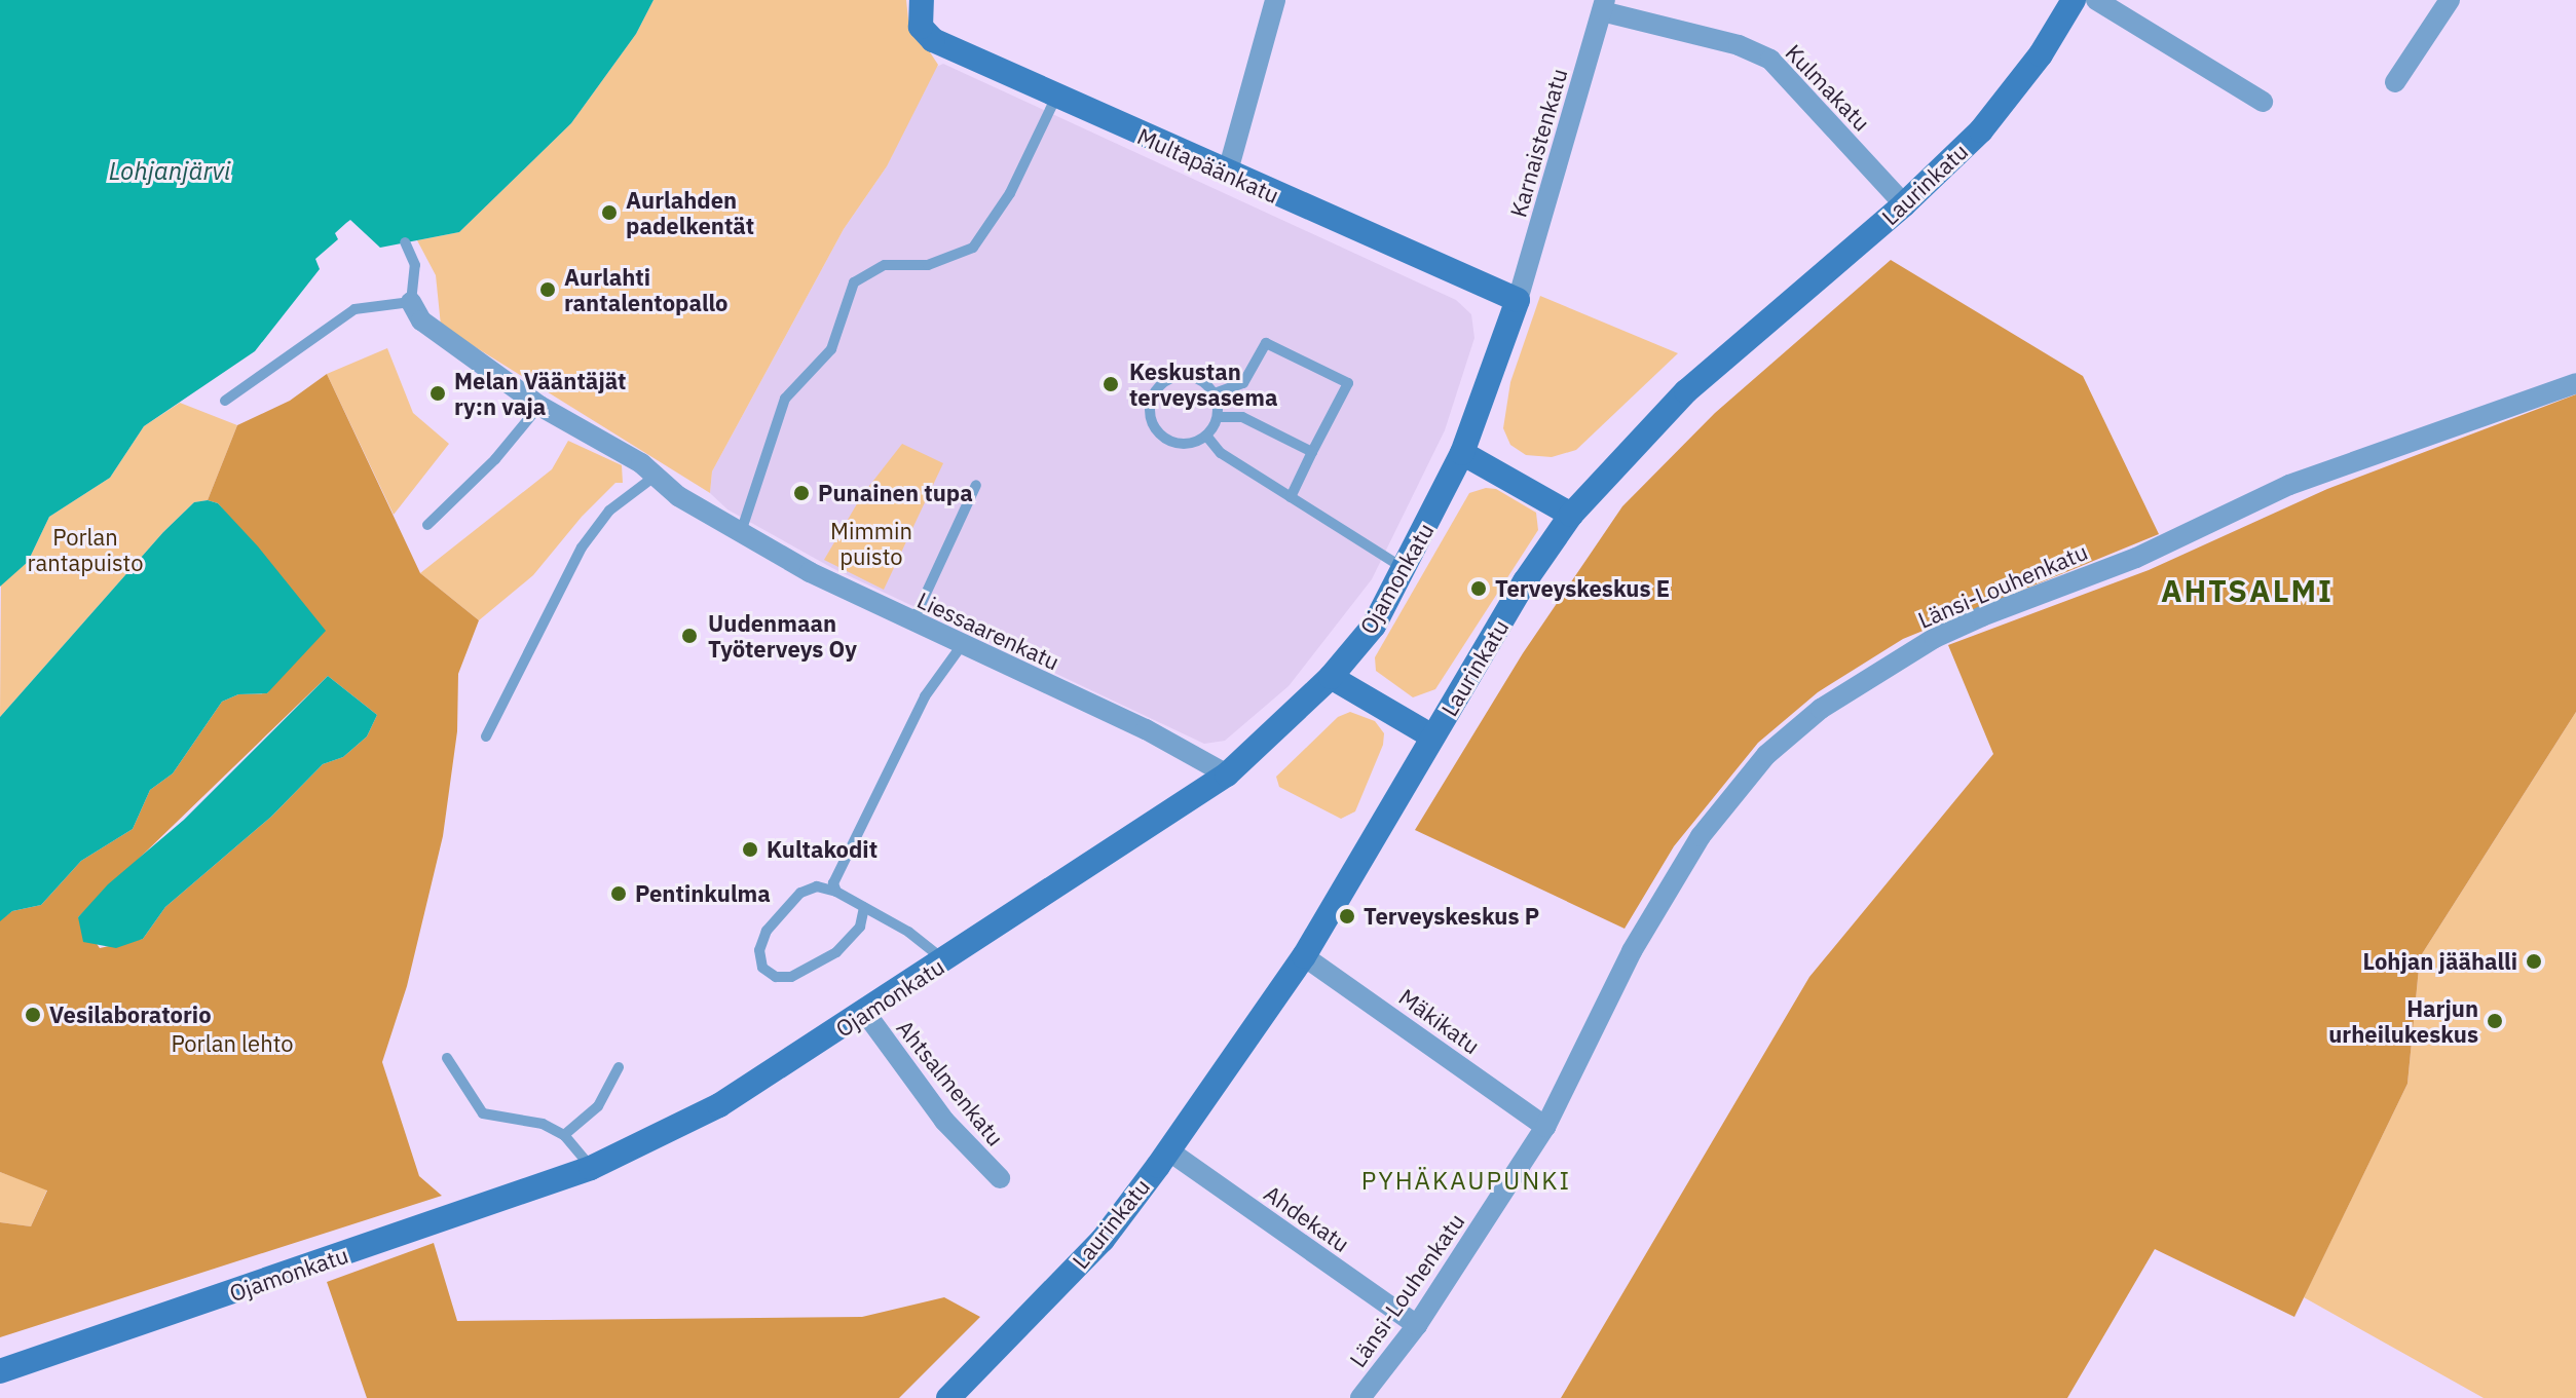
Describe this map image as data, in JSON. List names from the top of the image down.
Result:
{
  "streets": {
    "street": [
      "Kulmakatu",
      "Karnaistenkatu",
      "Multapäänkatu",
      "Laurinkatu",
      "Ojamonkatu",
      "Länsi-Louhenkatu",
      "Liessaarenkatu",
      "Mäkikatu",
      "Ahtsalmenkatu",
      "Ahdekatu"
    ]
  },
  "crossings": [
    ["Kulmakatu", "Karnaistenkatu"],
    ["Kulmakatu", "Laurinkatu"],
    ["Karnaistenkatu", "Multapäänkatu"],
    ["Karnaistenkatu", "Ojamonkatu"],
    ["Multapäänkatu", "Ojamonkatu"],
    ["Laurinkatu", "Mäkikatu"],
    ["Laurinkatu", "Ahdekatu"],
    ["Ojamonkatu", "Liessaarenkatu"],
    ["Ojamonkatu", "Ahtsalmenkatu"],
    ["Länsi-Louhenkatu", "Mäkikatu"],
    ["Länsi-Louhenkatu", "Ahdekatu"]
  ],
  "districts": ["AHTSALMI", "PYHÄKAUPUNKI"],
  "water": ["Lohjanjärvi"],
  "parks": ["Mimmin puisto", "Porlan rantapuisto", "Porlan lehto"],
  "places": [
    "Aurlahden padelkentät",
    "Aurlahti rantalentopallo",
    "Keskustan terveysasema",
    "Melan Vääntäjät ry:n vaja",
    "Punainen tupa",
    "Terveyskeskus E",
    "Uudenmaan Työterveys Oy",
    "Kultakodit",
    "Pentinkulma",
    "Terveyskeskus P",
    "Lohjan jäähalli",
    "Vesilaboratorio",
    "Harjun urheilukeskus"
  ]
}
